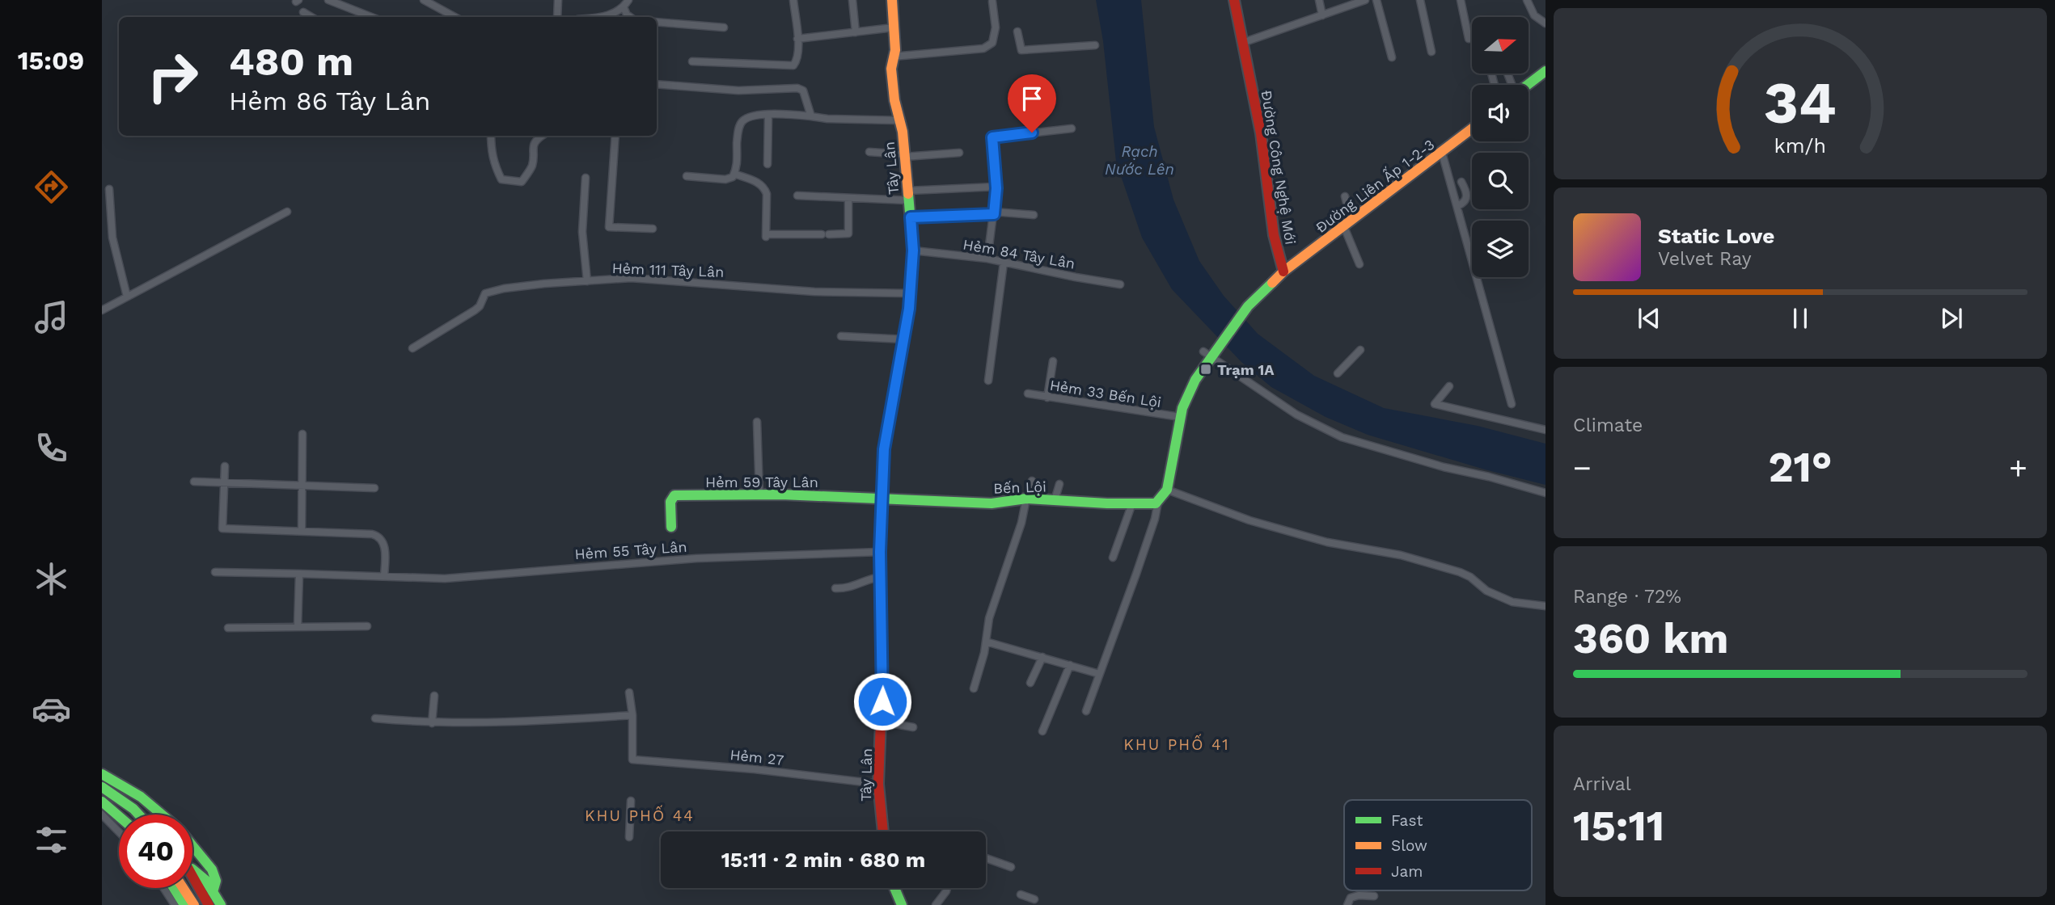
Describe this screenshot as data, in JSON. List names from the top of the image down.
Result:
{
  "streets": {
    "main road": [
      "Đường Công Nghệ Mới",
      "Tây Lân",
      "Đường Liên Ấp 1-2-3",
      "Hẻm 59 Tây Lân",
      "Bến Lội"
    ],
    "street": [
      "Hẻm 84 Tây Lân",
      "Hẻm 111 Tây Lân",
      "Hẻm 33 Bến Lội",
      "Hẻm 55 Tây Lân",
      "Hẻm 27"
    ]
  },
  "crossings": [
    ["Đường Công Nghệ Mới", "Đường Liên Ấp 1-2-3"],
    ["Tây Lân", "Hẻm 84 Tây Lân"],
    ["Tây Lân", "Hẻm 111 Tây Lân"],
    ["Tây Lân", "Hẻm 59 Tây Lân"],
    ["Tây Lân", "Bến Lội"],
    ["Tây Lân", "Hẻm 55 Tây Lân"],
    ["Tây Lân", "Hẻm 27"],
    ["Đường Liên Ấp 1-2-3", "Hẻm 33 Bến Lội"],
    ["Hẻm 59 Tây Lân", "Bến Lội"]
  ],
  "districts": ["KHU PHỐ 41", "KHU PHỐ 44"],
  "water": ["Rạch Nước Lên"],
  "places": {
    "transit": ["Trạm 1A"]
  },
  "legend": ["Fast", "Slow", "Jam"],
  "north": "right",
  "page": {
    "tabs": "15:09",
    "turn": ["480 m", "Hẻm 86 Tây Lân"],
    "song": ["Static Love", "Velvet Ray"],
    "tile": [
      "Climate",
      ["Range · 72%", "360 km"],
      ["Arrival", "15:11"]
    ],
    "heat": ["−", "21°", "+"],
    "limit": "40",
    "trip": "15:11 · 2 min · 680 m",
    "gauge": ["34", "km/h"]
  }
}
